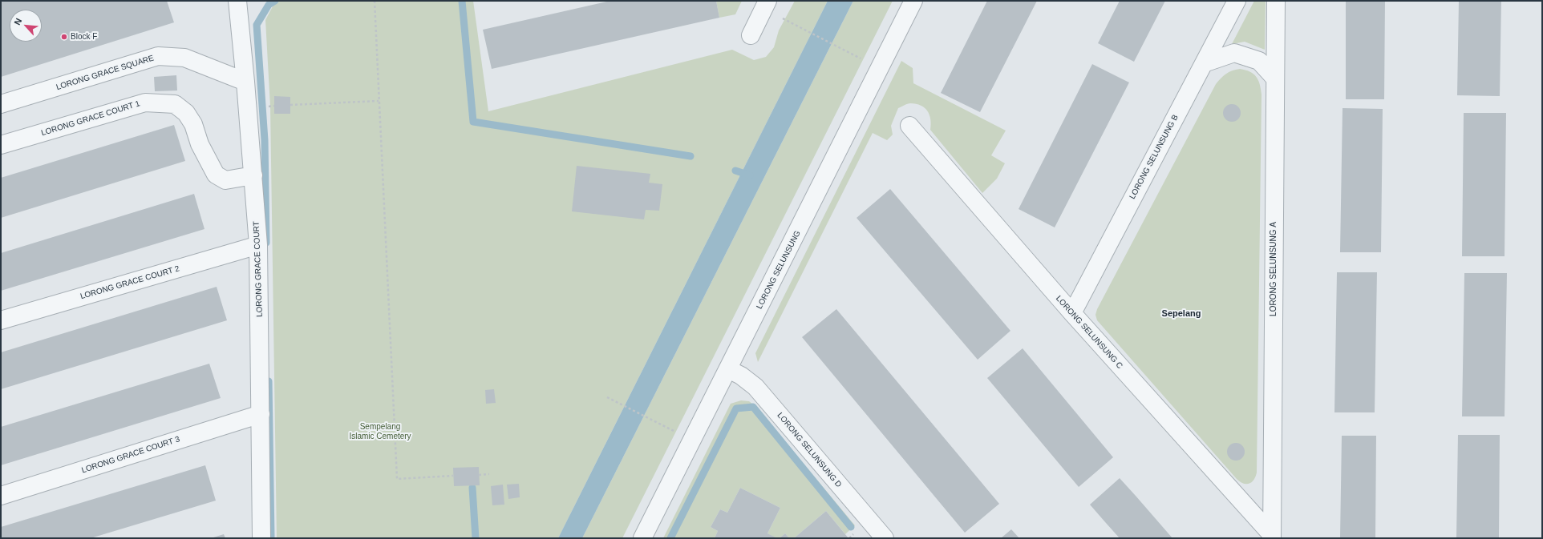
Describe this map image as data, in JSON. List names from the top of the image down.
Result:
{
  "streets": {
    "street": [
      "LORONG GRACE SQUARE",
      "LORONG GRACE COURT 1",
      "LORONG SELUNSUNG B",
      "LORONG GRACE COURT",
      "LORONG SELUNSUNG A",
      "LORONG SELUNSUNG",
      "LORONG GRACE COURT 2",
      "LORONG SELUNSUNG C",
      "LORONG SELUNSUNG D",
      "LORONG GRACE COURT 3"
    ]
  },
  "crossings": [
    ["LORONG GRACE SQUARE", "LORONG GRACE COURT"],
    ["LORONG GRACE COURT 1", "LORONG GRACE COURT"],
    ["LORONG SELUNSUNG B", "LORONG SELUNSUNG C"],
    ["LORONG GRACE COURT", "LORONG GRACE COURT 2"],
    ["LORONG GRACE COURT", "LORONG GRACE COURT 3"],
    ["LORONG SELUNSUNG A", "LORONG SELUNSUNG C"],
    ["LORONG SELUNSUNG", "LORONG SELUNSUNG D"]
  ],
  "districts": ["Sepelang"],
  "parks": ["Sempelang Islamic Cemetery"],
  "places": ["Block F"],
  "north": "top left"
}
